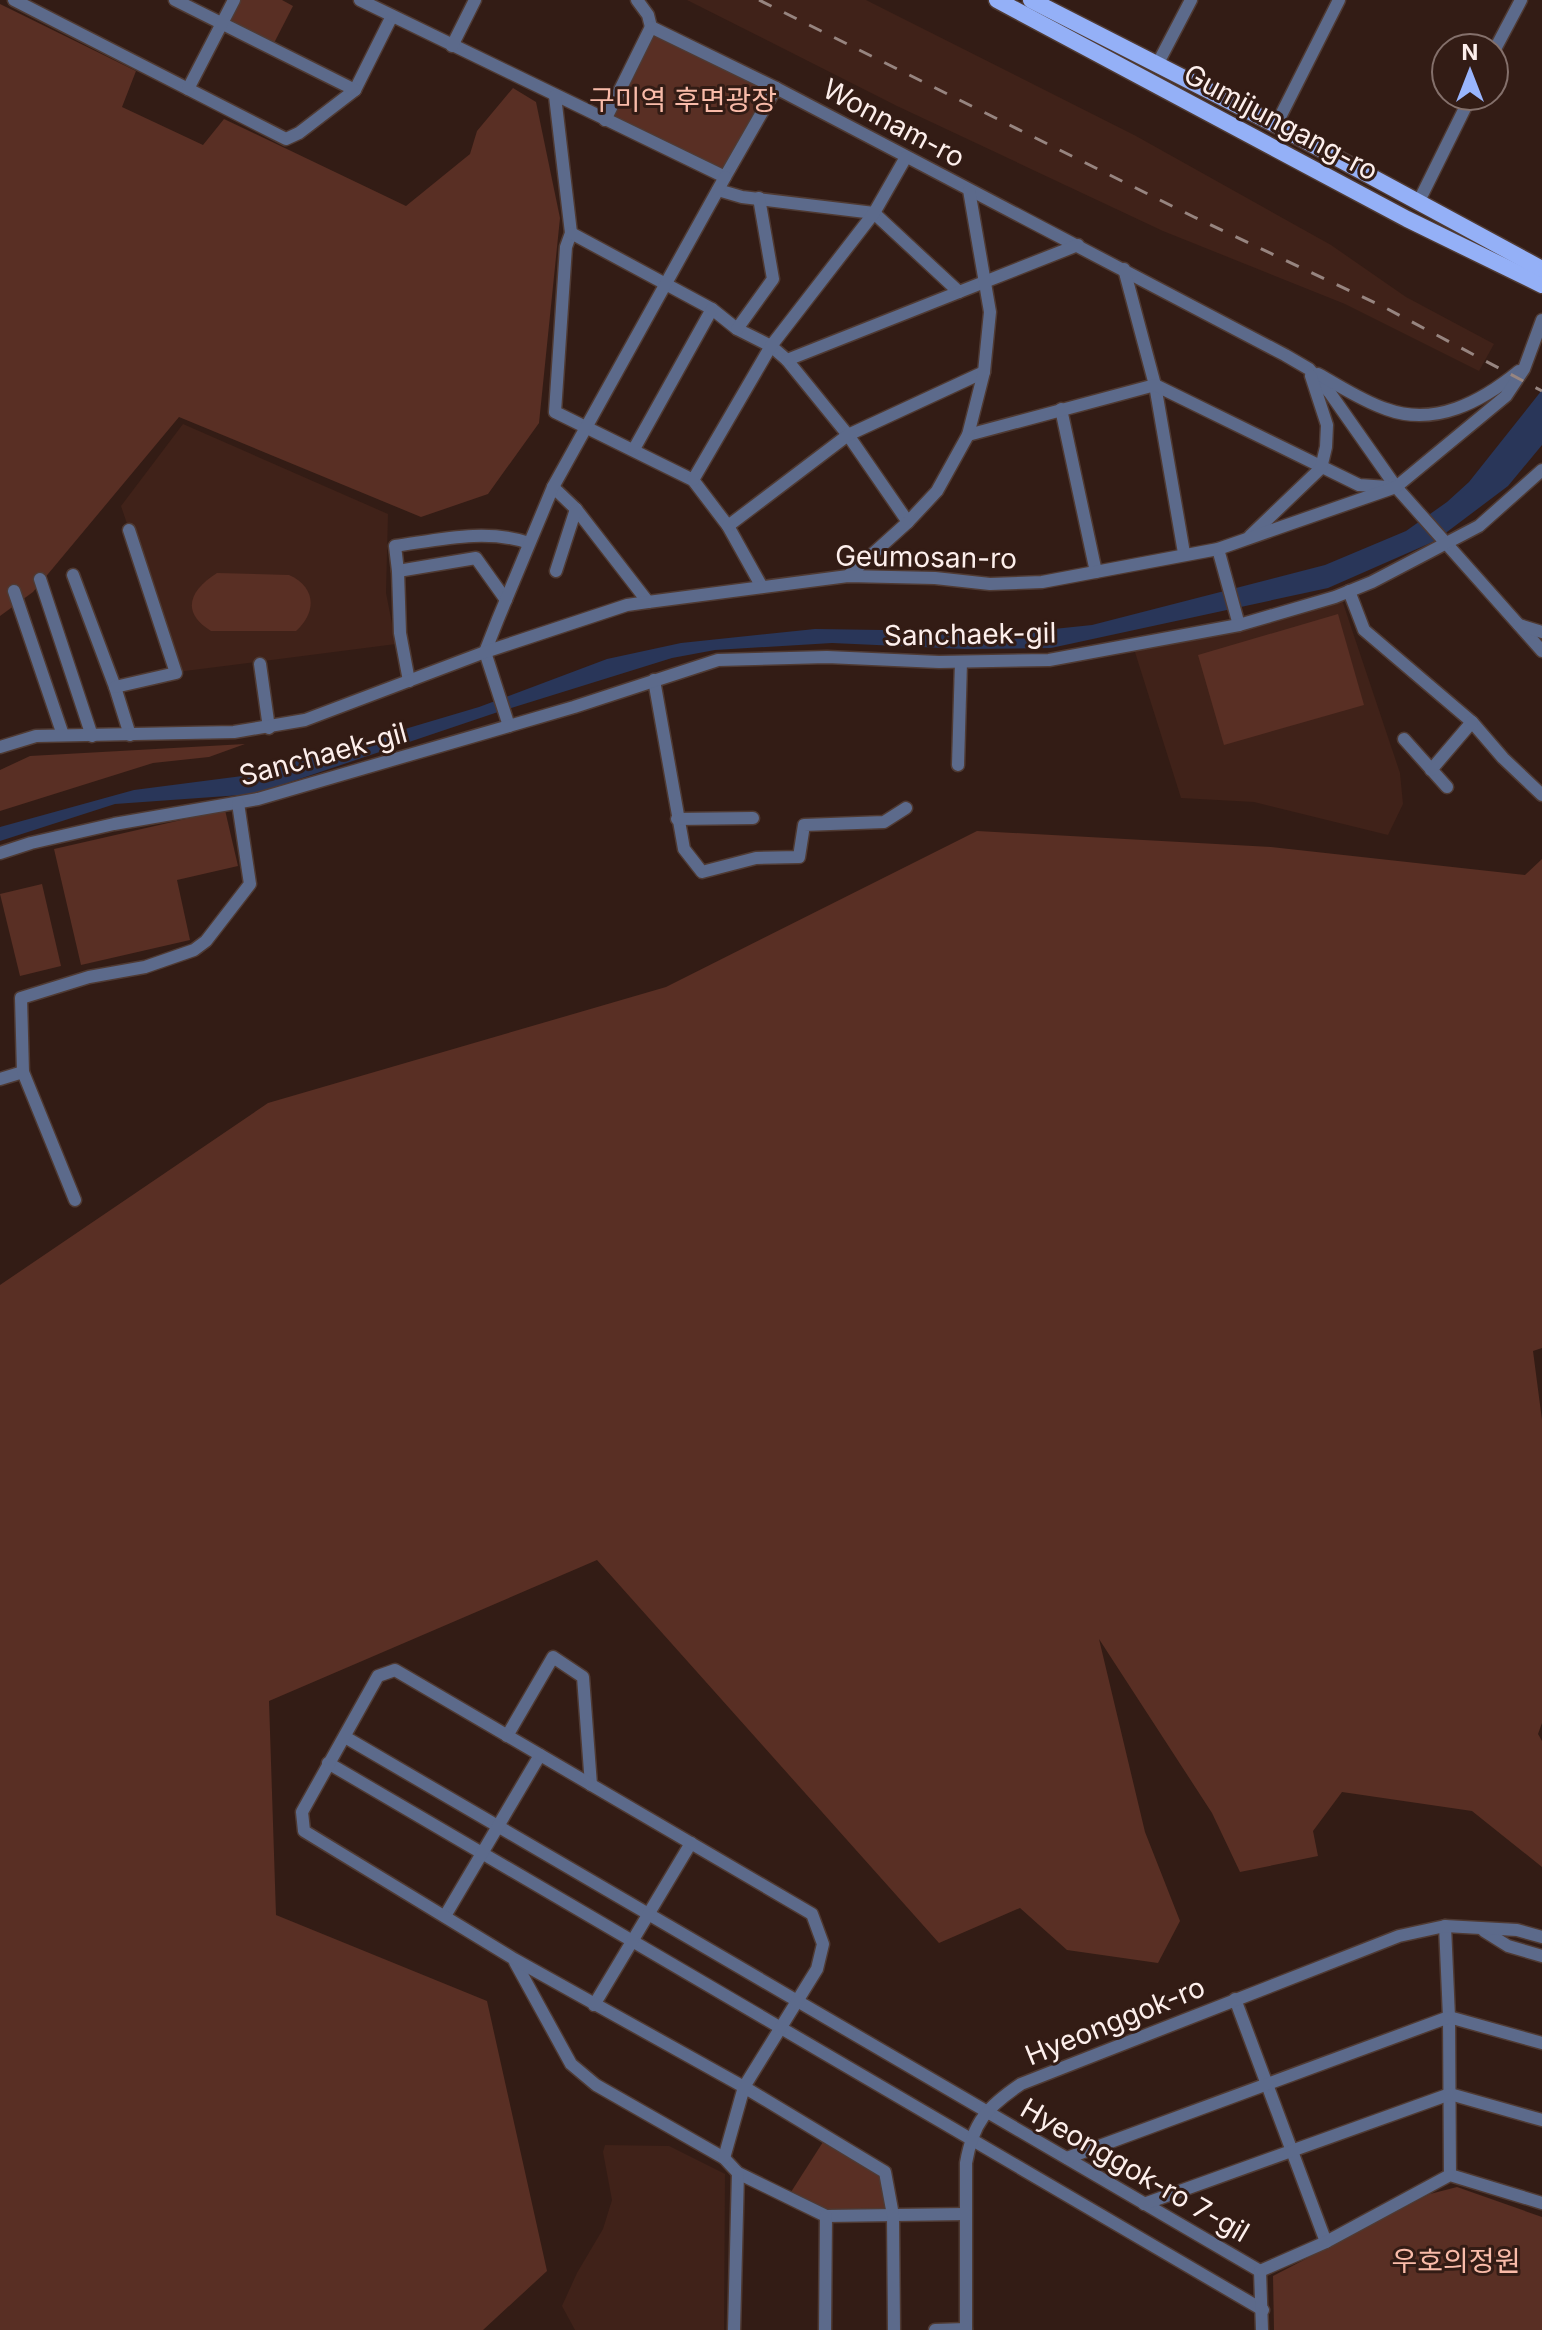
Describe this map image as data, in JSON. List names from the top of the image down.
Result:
{
  "streets": {
    "main road": ["Gumijungang-ro"],
    "street": [
      "Wonnam-ro",
      "Geumosan-ro",
      "Sanchaek-gil",
      "Hyeonggok-ro",
      "Hyeonggok-ro 7-gil"
    ]
  },
  "crossings": [
    ["Wonnam-ro", "Geumosan-ro"],
    ["Wonnam-ro", "Sanchaek-gil"],
    ["Hyeonggok-ro", "Hyeonggok-ro 7-gil"]
  ],
  "parks": ["구미역 후면광장", "우호의정원"],
  "north": "top"
}
